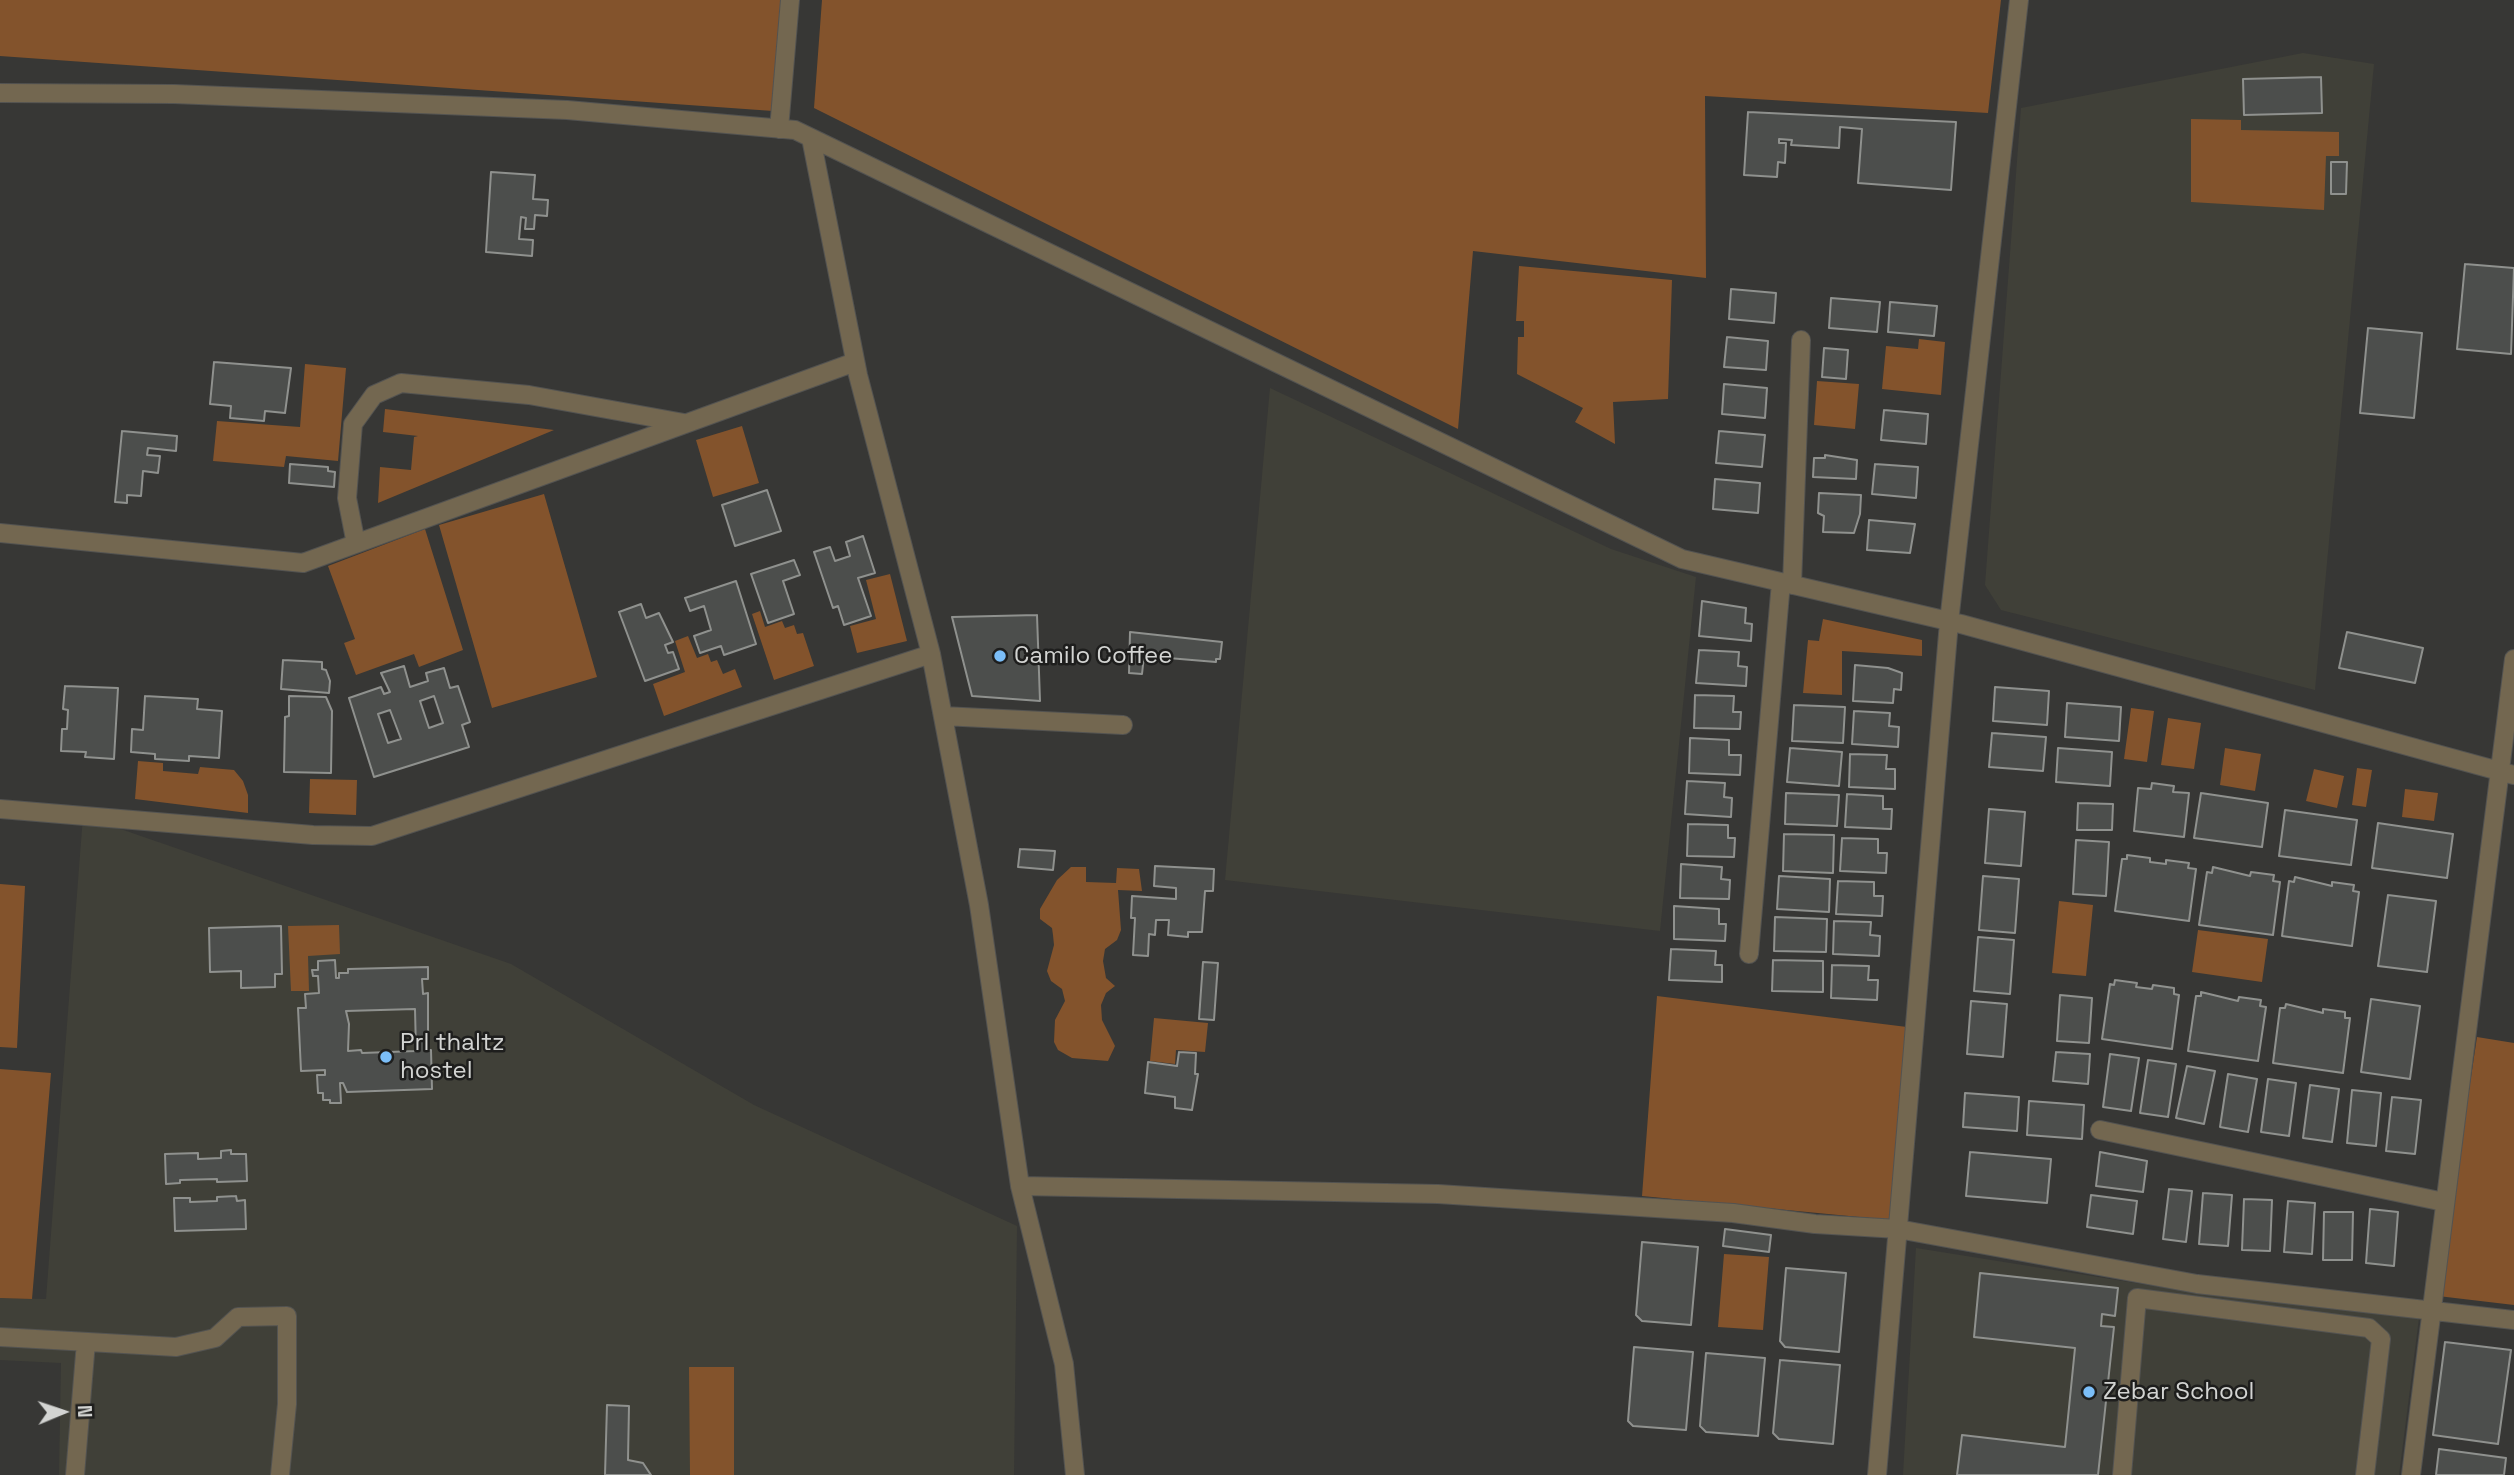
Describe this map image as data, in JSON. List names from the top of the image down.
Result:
{
  "places": ["Camilo Coffee", "Prl thaltz hostel", "Zebar School"],
  "north": "right"
}
